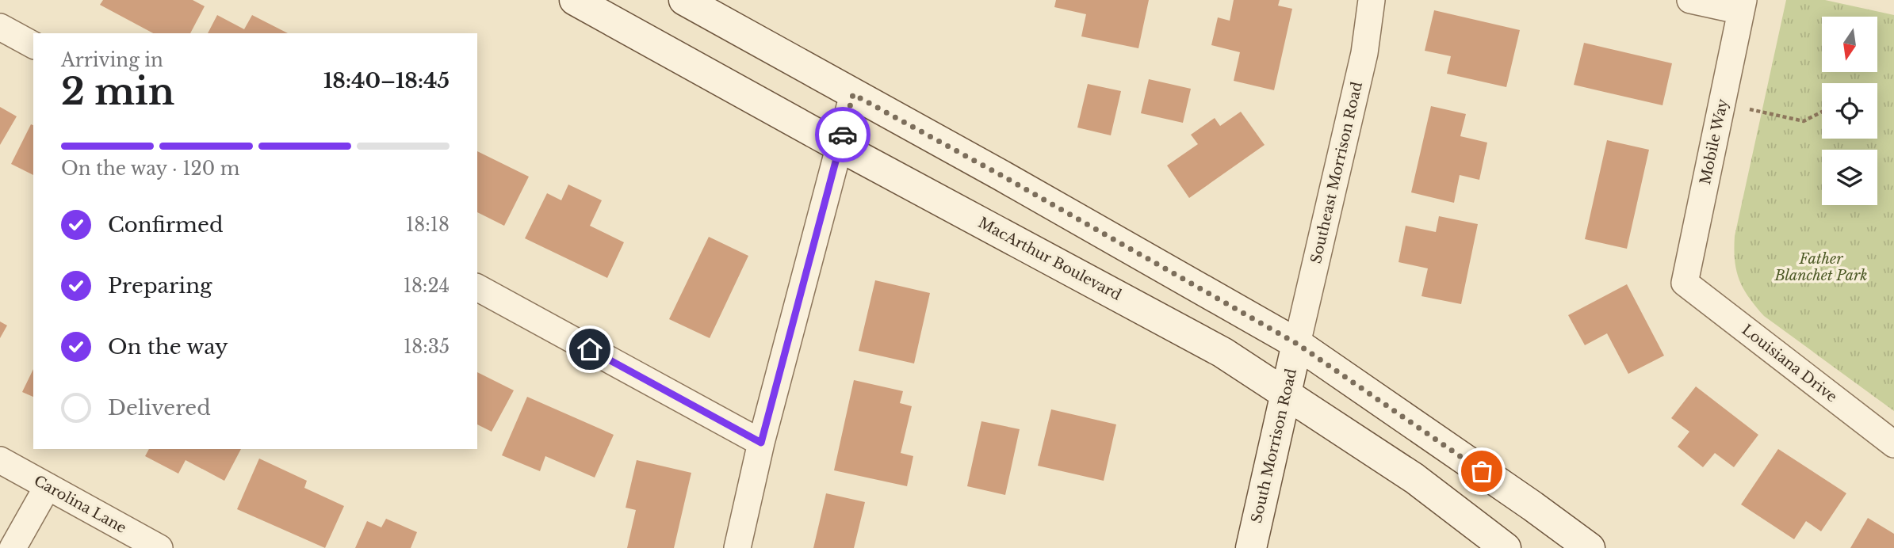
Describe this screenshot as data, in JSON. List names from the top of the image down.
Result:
{
  "streets": {
    "street": [
      "Mobile Way",
      "Southeast Morrison Road",
      "MacArthur Boulevard",
      "Louisiana Drive",
      "South Morrison Road",
      "Carolina Lane"
    ]
  },
  "crossings": [
    ["Mobile Way", "Louisiana Drive"],
    ["Southeast Morrison Road", "South Morrison Road"],
    ["MacArthur Boulevard", "South Morrison Road"]
  ],
  "parks": ["Father Blanchet Park"],
  "north": "bottom",
  "page": {
    "heading": ["2 min", "Arriving in", "18:40–18:45"],
    "bar": "On the way · 120 m",
    "list": [
      ["Confirmed", "18:18"],
      ["Preparing", "18:24"],
      ["On the way", "18:35"],
      "Delivered"
    ]
  }
}
